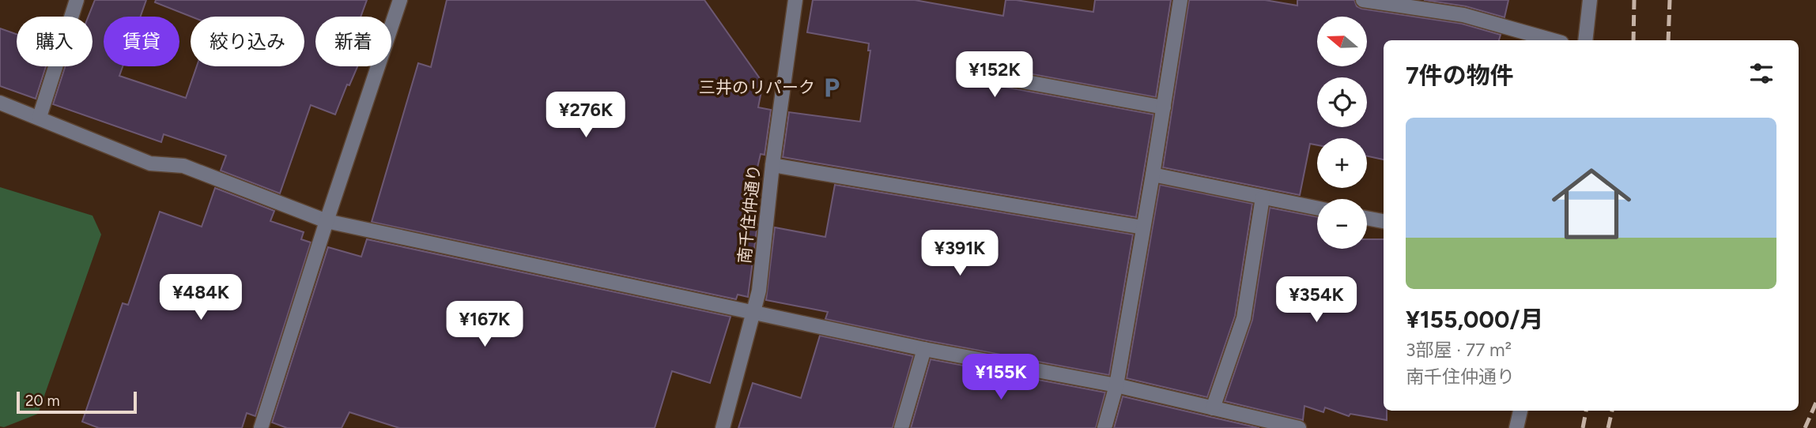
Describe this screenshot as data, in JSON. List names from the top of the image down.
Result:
{
  "streets": {
    "street": ["南千住仲通り"]
  },
  "places": {
    "parking": ["三井のリパーク"]
  },
  "scale_bar": "20 m",
  "north": "left",
  "page": {
    "map_buttons": ["+", "−"],
    "chip": [
      "購入",
      "賃貸",
      "絞り込み",
      "新着"
    ],
    "heading": "7件の物件",
    "price": [
      "¥152K",
      "¥276K",
      "¥391K",
      "¥484K",
      "¥354K",
      "¥167K",
      "¥155K"
    ],
    "list": [
      {
        "name": "¥155,000/月",
        "note": "3部屋 · 77 m² · 南千住仲通り"
      }
    ],
    "scale": "20 m"
  }
}
